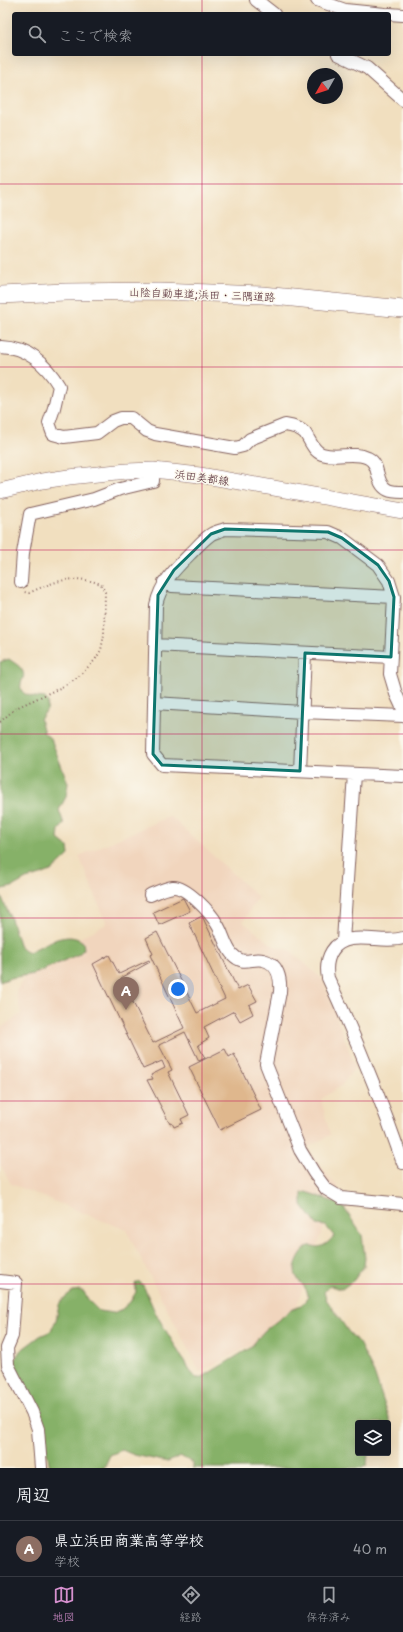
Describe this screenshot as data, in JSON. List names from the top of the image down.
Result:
{
  "streets": {
    "highway": ["山陰自動車道;浜田・三隅道路"],
    "main road": ["浜田美都線"]
  },
  "north": "bottom left",
  "page": {
    "search": "ここで検索",
    "pins": "A",
    "heading": "周辺",
    "list": [
      {
        "mark": "A",
        "name": "県立浜田商業高等学校",
        "note": "学校",
        "value": "40 m"
      }
    ],
    "nav": ["地図", "経路", "保存済み"]
  }
}
